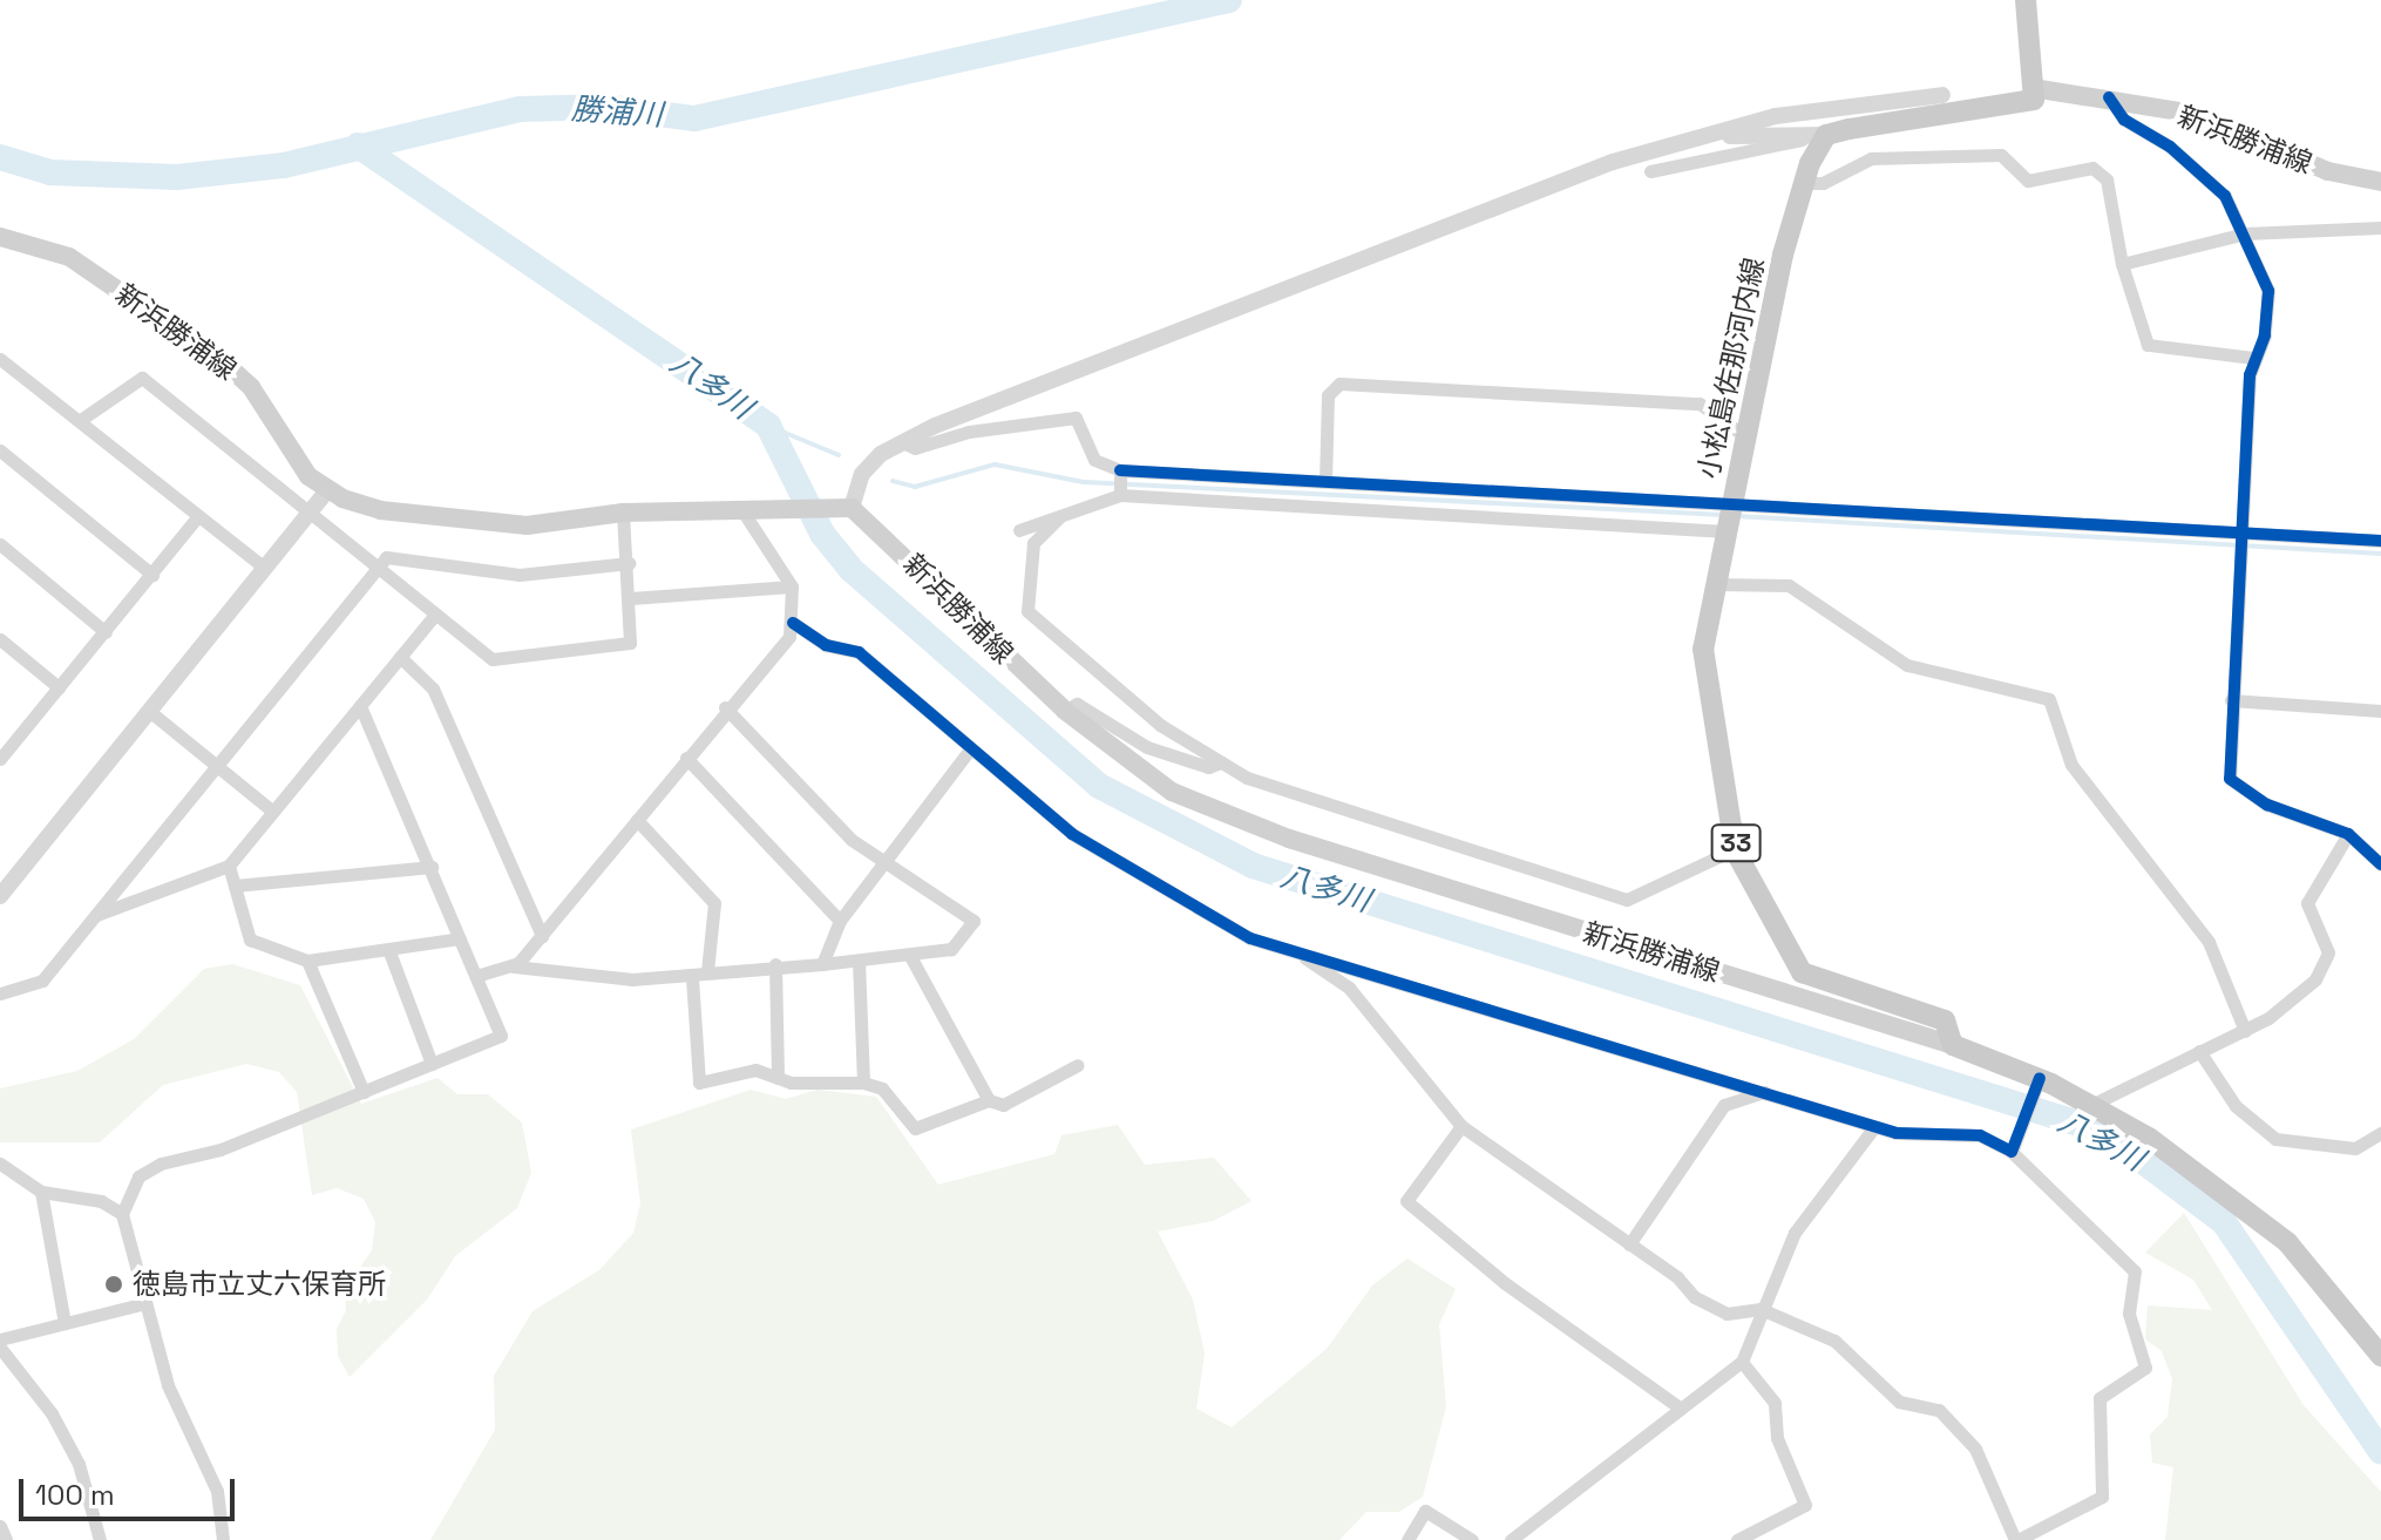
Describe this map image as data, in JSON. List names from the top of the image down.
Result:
{
  "streets": {
    "main road": ["新浜勝浦線", "小松島佐那河内線", "33"]
  },
  "crossings": [
    ["新浜勝浦線", "小松島佐那河内線"]
  ],
  "water": ["勝浦川", "八多川"],
  "places": ["徳島市立丈六保育所"],
  "scale_bar": "100 m"
}
